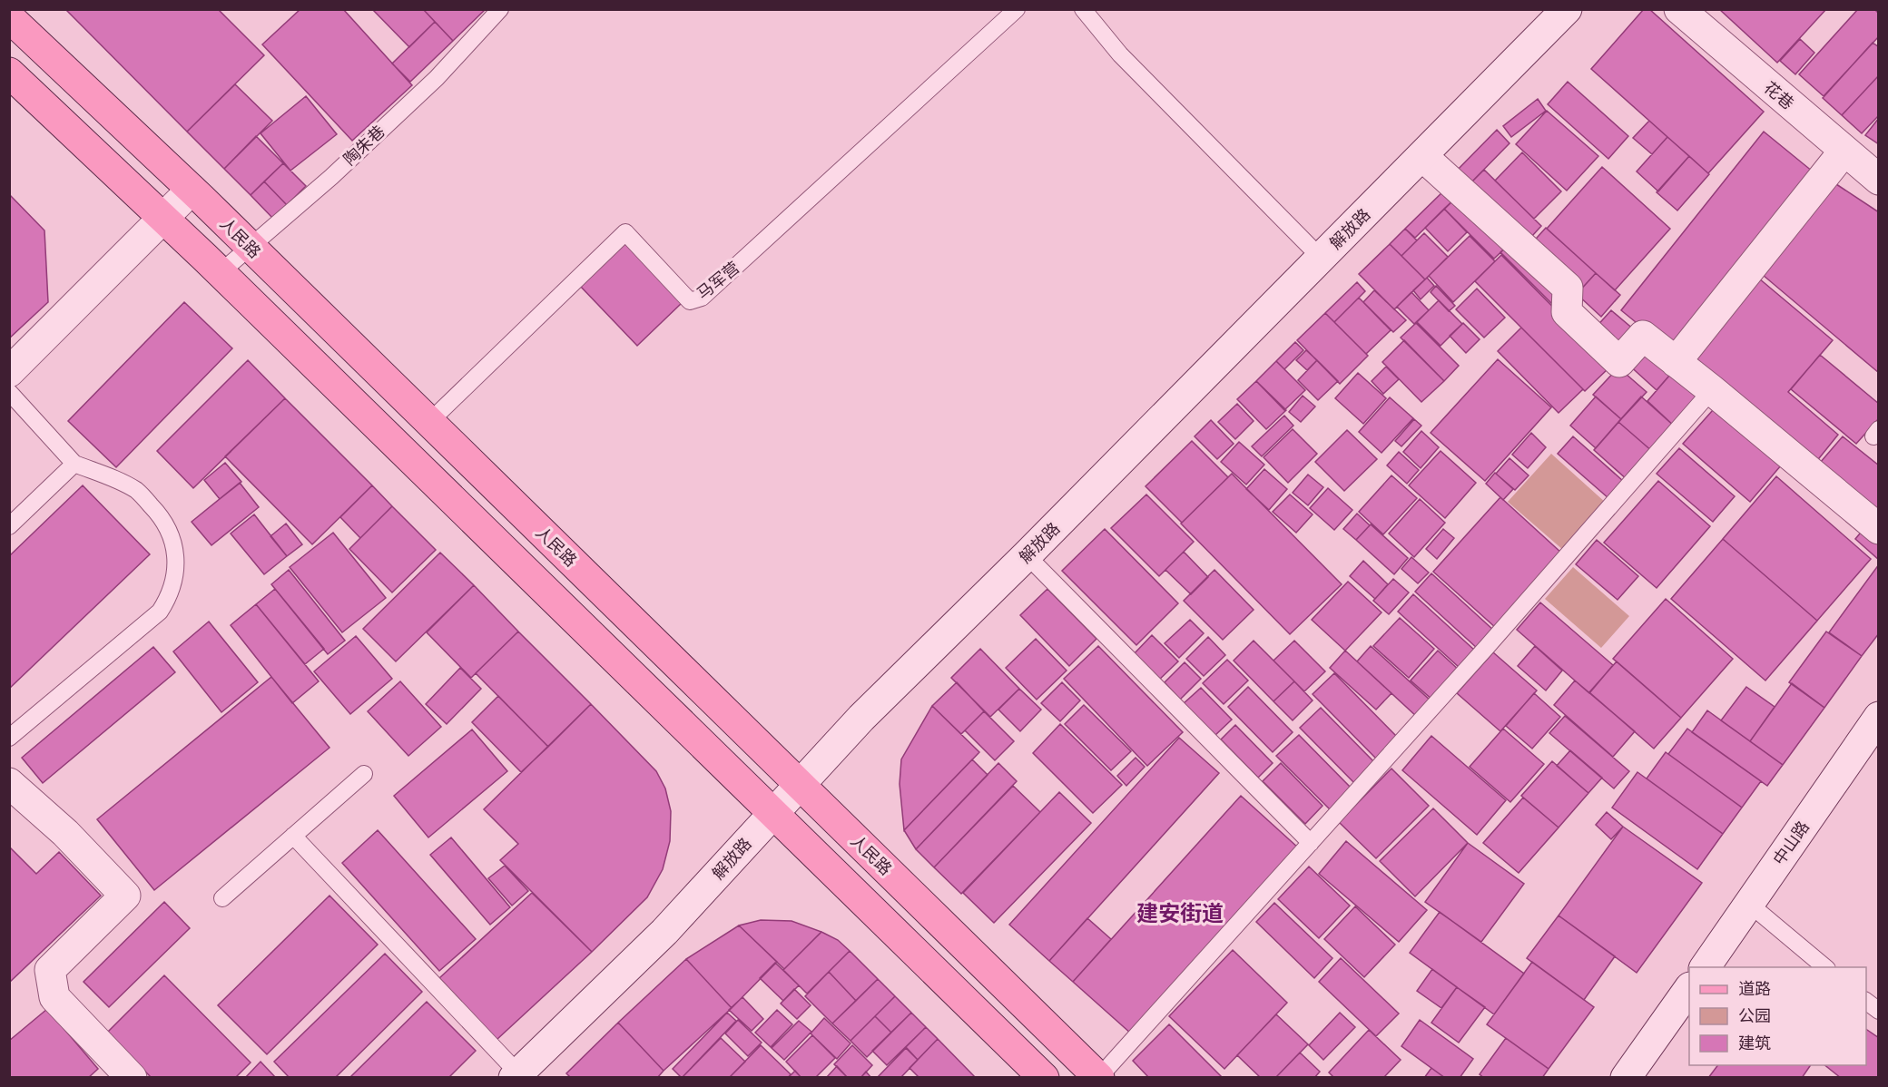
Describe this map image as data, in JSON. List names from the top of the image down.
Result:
{
  "streets": {
    "main road": ["人民路"],
    "street": ["花巷", "解放路", "中山路"],
    "lane": ["陶朱巷", "马军营"]
  },
  "crossings": [
    ["陶朱巷", "人民路"],
    ["解放路", "人民路"],
    ["人民路", "马军营"]
  ],
  "districts": ["建安街道"],
  "legend": ["道路", "公园", "建筑"]
}
